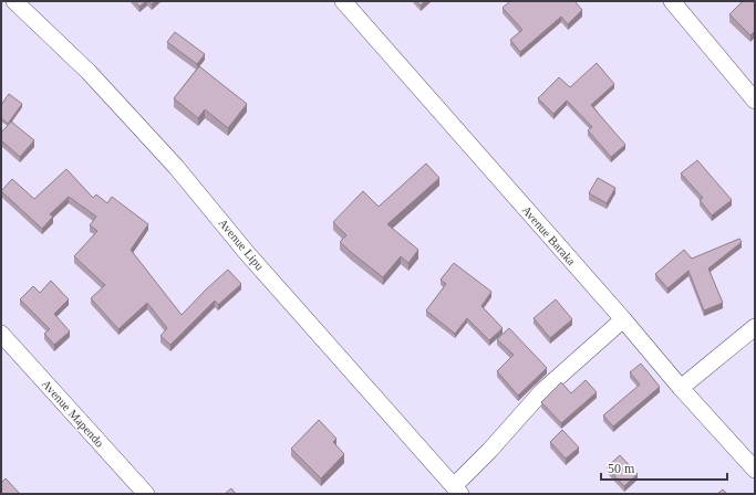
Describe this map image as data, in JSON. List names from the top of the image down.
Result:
{
  "streets": {
    "street": ["Avenue Baraka", "Avenue Lipu", "Avenue Mapendo"]
  },
  "scale_bar": "50 m"
}
